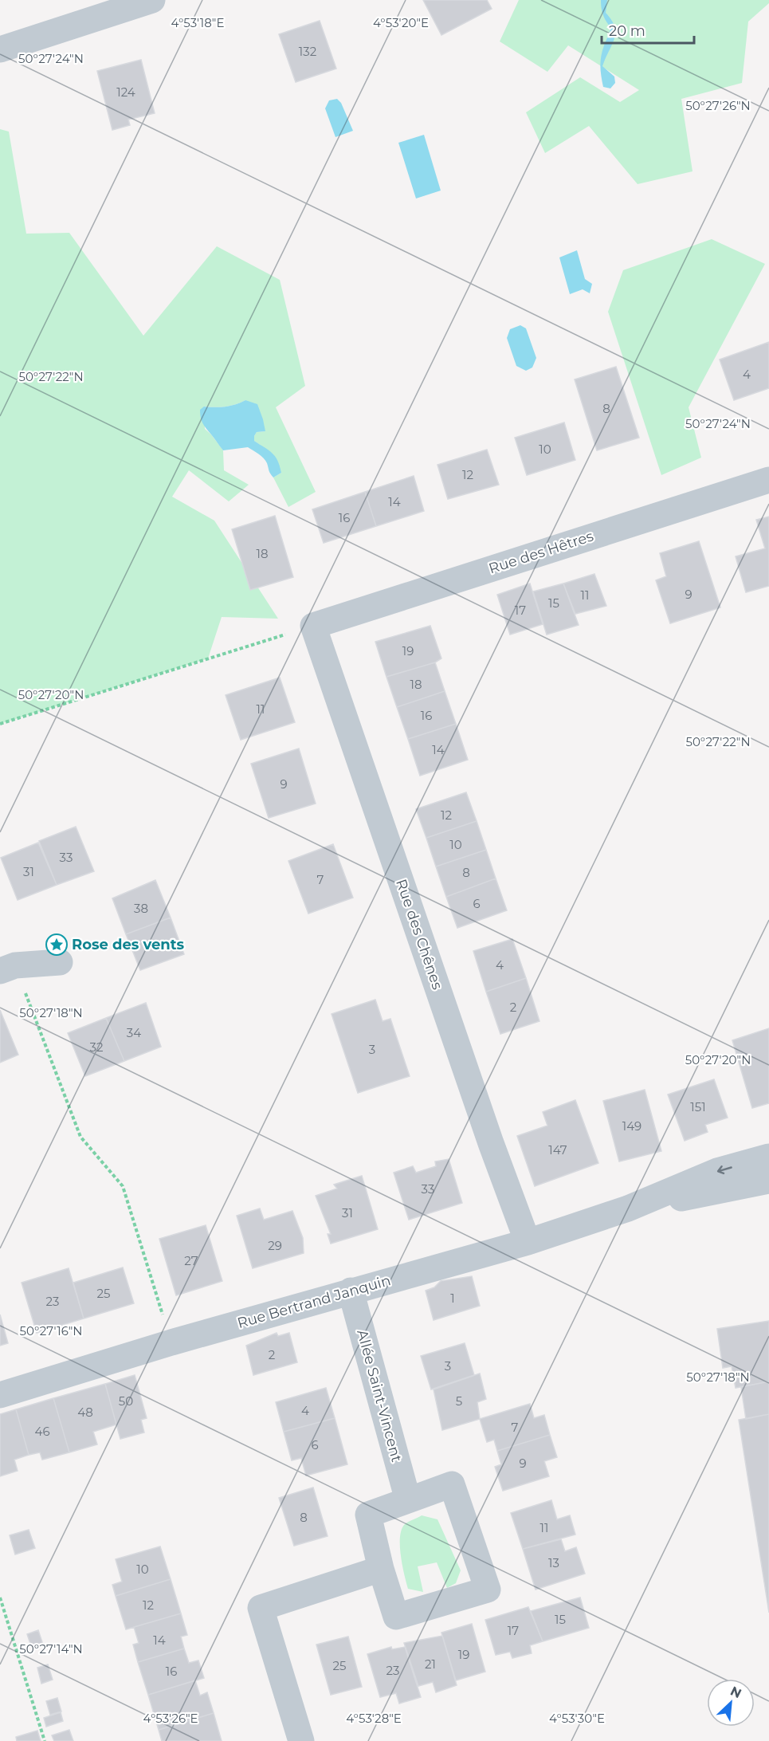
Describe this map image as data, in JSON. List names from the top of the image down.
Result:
{
  "streets": {
    "street": [
      "Rue des Hêtres",
      "Rue des Chênes",
      "Rue Bertrand Janquin",
      "Allée Saint-Vincent"
    ]
  },
  "crossings": [
    ["Rue des Hêtres", "Rue des Chênes"],
    ["Rue des Chênes", "Rue Bertrand Janquin"],
    ["Rue Bertrand Janquin", "Allée Saint-Vincent"]
  ],
  "places": {
    "place": ["Rose des vents"]
  },
  "house_numbers": [
    "132",
    "124",
    "4",
    "8",
    "10",
    "12",
    "14",
    "16",
    "18",
    "9",
    "11",
    "15",
    "17",
    "19",
    "18",
    "11",
    "16",
    "14",
    "9",
    "12",
    "10",
    "33",
    "31",
    "8",
    "7",
    "6",
    "38",
    "4",
    "2",
    "34",
    "32",
    "3",
    "151",
    "149",
    "147",
    "33",
    "31",
    "29",
    "27",
    "25",
    "1",
    "23",
    "2",
    "3",
    "50",
    "5",
    "4",
    "48",
    "7",
    "46",
    "6",
    "9",
    "8",
    "11",
    "13",
    "10",
    "12",
    "15",
    "17",
    "14",
    "19",
    "21",
    "25",
    "23",
    "16"
  ],
  "scale_bar": "20 m",
  "north": "top right",
  "coordinates": [
    "4°53'18\"E",
    "4°53'20\"E",
    "50°27'24\"N",
    "50°27'26\"N",
    "50°27'22\"N",
    "50°27'20\"N",
    "50°27'18\"N",
    "50°27'16\"N",
    "50°27'14\"N",
    "4°53'26\"E",
    "4°53'28\"E",
    "4°53'30\"E"
  ]
}
